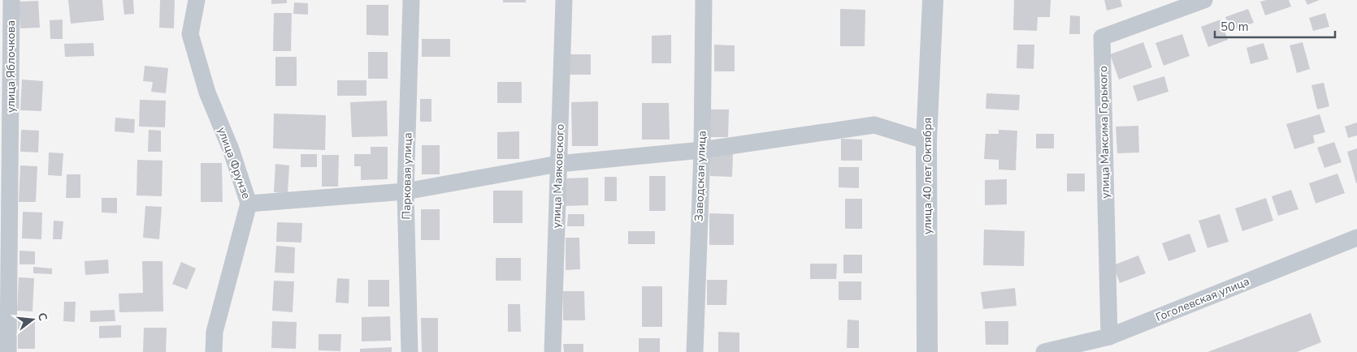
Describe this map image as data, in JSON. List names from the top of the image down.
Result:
{
  "streets": {
    "street": [
      "улица Яблочкова",
      "улица Максима Горького",
      "улица Фрунзе",
      "Парковая улица",
      "улица Маяковского",
      "Заводская улица",
      "улица 40 лет Октября",
      "Гоголевская улица"
    ]
  },
  "crossings": [
    ["улица Максима Горького", "Гоголевская улица"]
  ],
  "scale_bar": "50 m",
  "north": "right"
}
